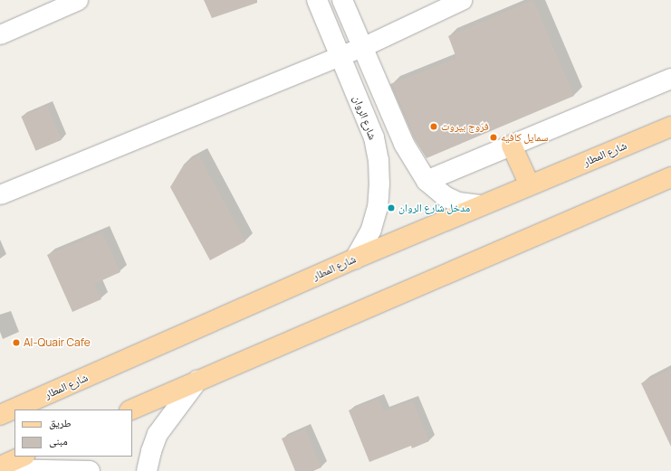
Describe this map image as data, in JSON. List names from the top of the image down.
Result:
{
  "streets": {
    "main road": ["شارع المطار"],
    "street": ["شارع الروان"]
  },
  "crossings": [
    ["شارع الروان", "شارع المطار"]
  ],
  "places": [
    "فرّوج بيروت",
    "سمايل كافيه",
    "مدخل شارع الروان",
    "Al-Quair Cafe"
  ],
  "legend": ["طريق", "مبنى"]
}
